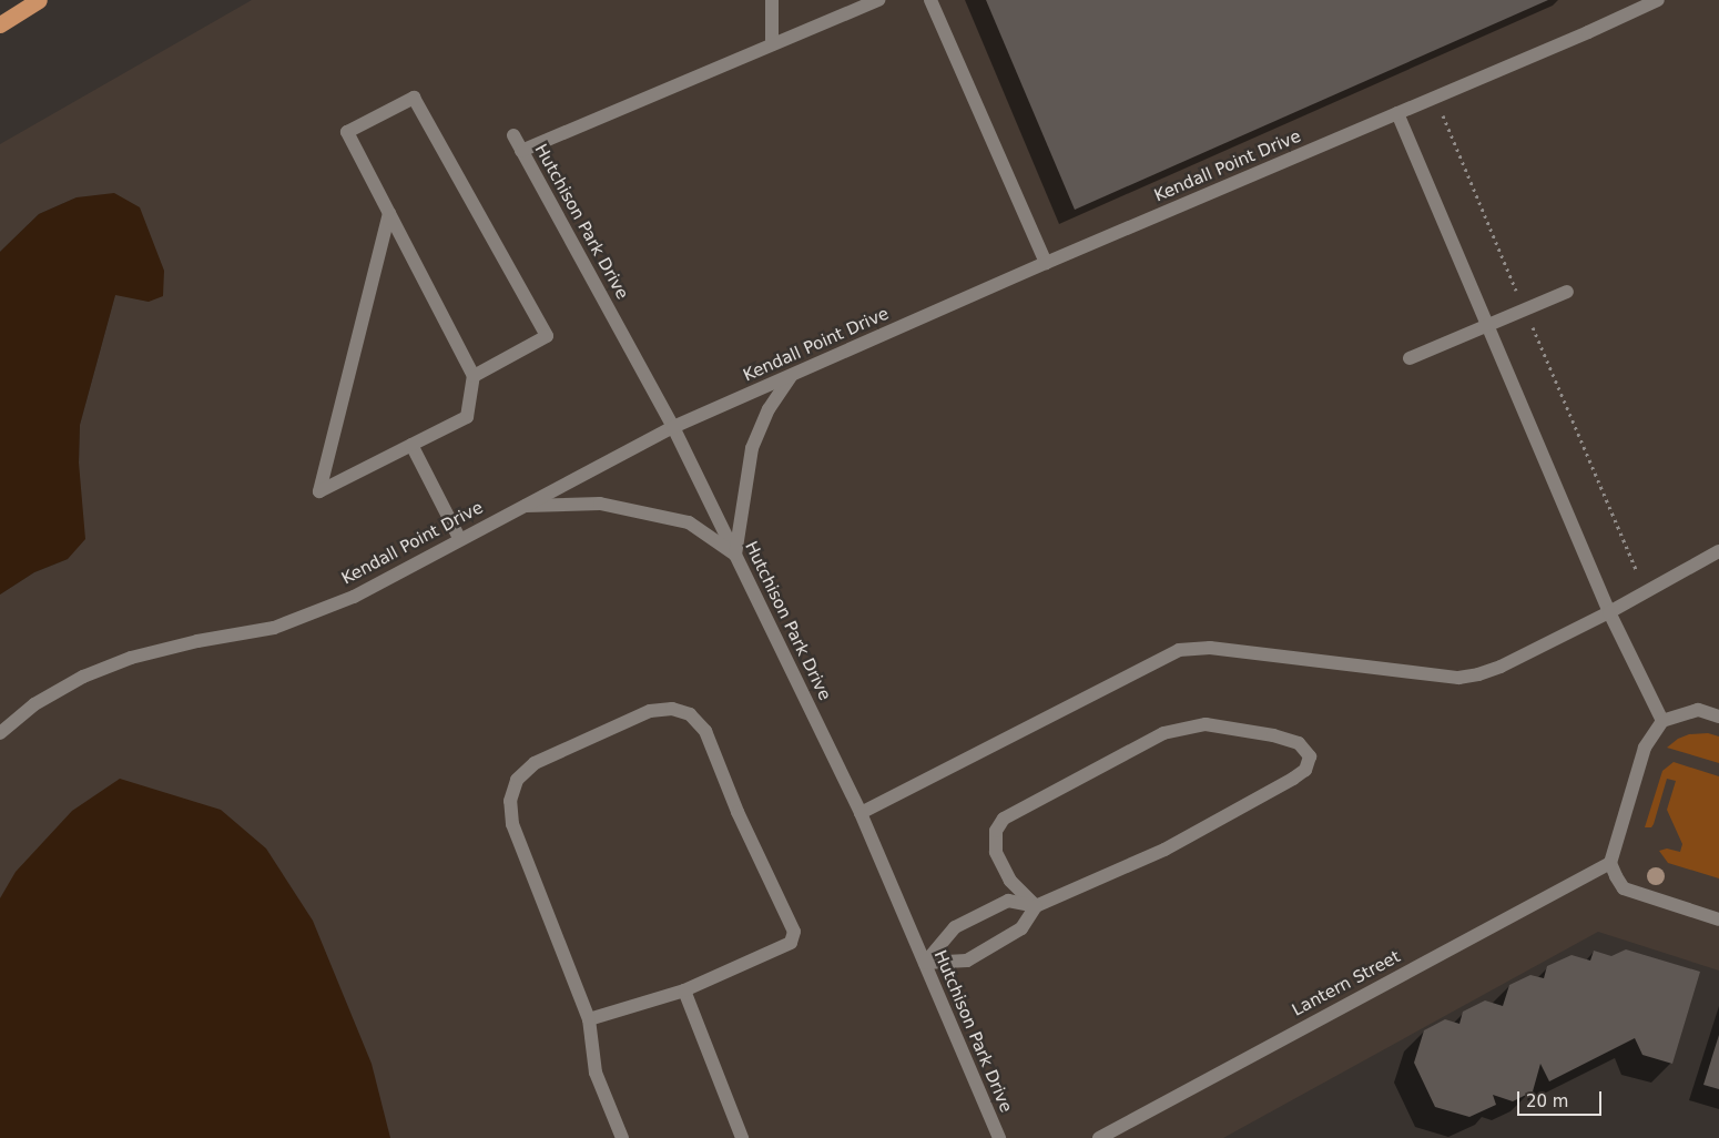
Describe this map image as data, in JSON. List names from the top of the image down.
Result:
{
  "streets": {
    "street": ["Kendall Point Drive", "Hutchison Park Drive", "Lantern Street"]
  },
  "crossings": [
    ["Kendall Point Drive", "Hutchison Park Drive"]
  ],
  "scale_bar": "20 m"
}
